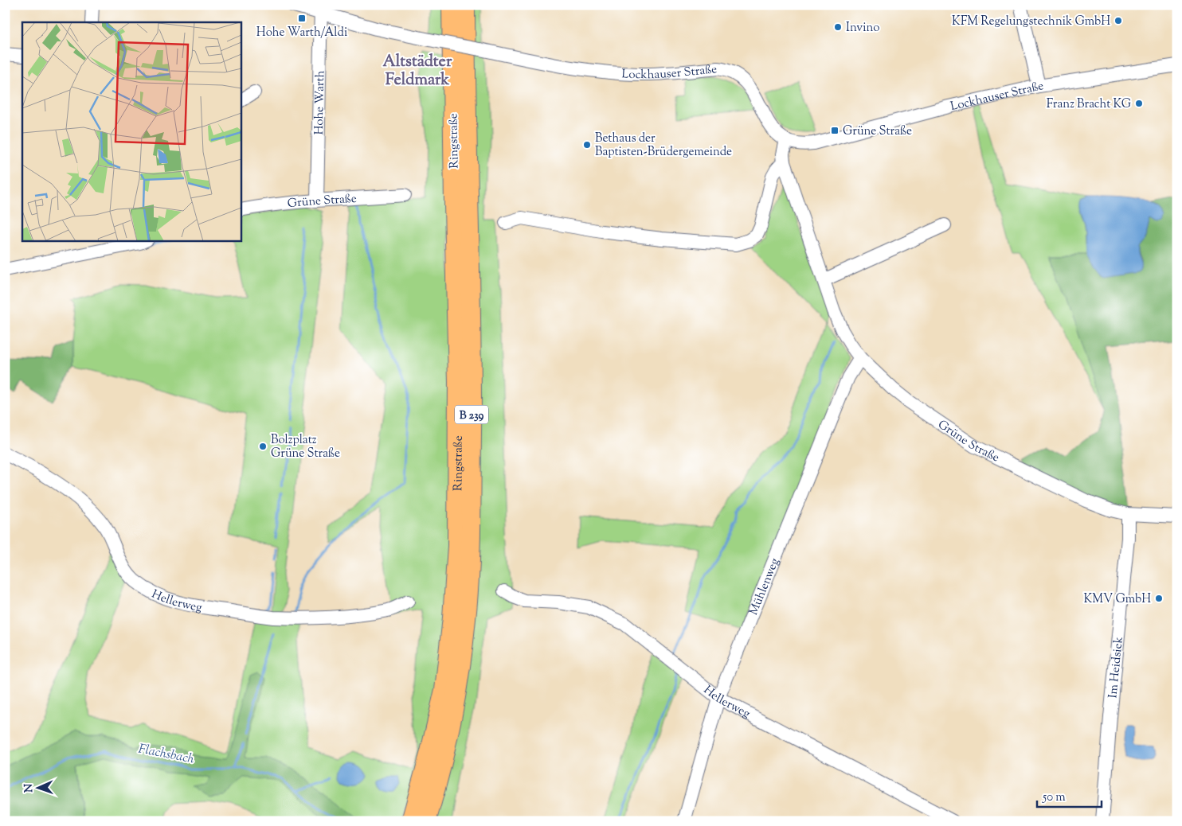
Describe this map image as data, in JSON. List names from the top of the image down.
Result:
{
  "streets": {
    "highway": ["Ringstraße", "B 239"],
    "street": [
      "Lockhauser Straße",
      "Hohe Warth",
      "Grüne Straße",
      "Mühlenweg",
      "Hellerweg",
      "Im Heidsiek"
    ]
  },
  "crossings": [
    ["Lockhauser Straße", "Hohe Warth"],
    ["Lockhauser Straße", "Grüne Straße"],
    ["Hohe Warth", "Grüne Straße"],
    ["Grüne Straße", "Mühlenweg"],
    ["Grüne Straße", "Im Heidsiek"],
    ["Mühlenweg", "Hellerweg"]
  ],
  "districts": ["Altstädter Feldmark"],
  "water": ["Flachsbach"],
  "places": {
    "transit": ["Hohe Warth/Aldi", "Grüne Straße"],
    "other": [
      "KFM Regelungstechnik GmbH",
      "Invino",
      "Franz Bracht KG",
      "Bethaus der Baptisten-Brüdergemeinde",
      "Bolzplatz Grüne Straße",
      "KMV GmbH"
    ]
  },
  "scale_bar": "50 m",
  "north": "left"
}
